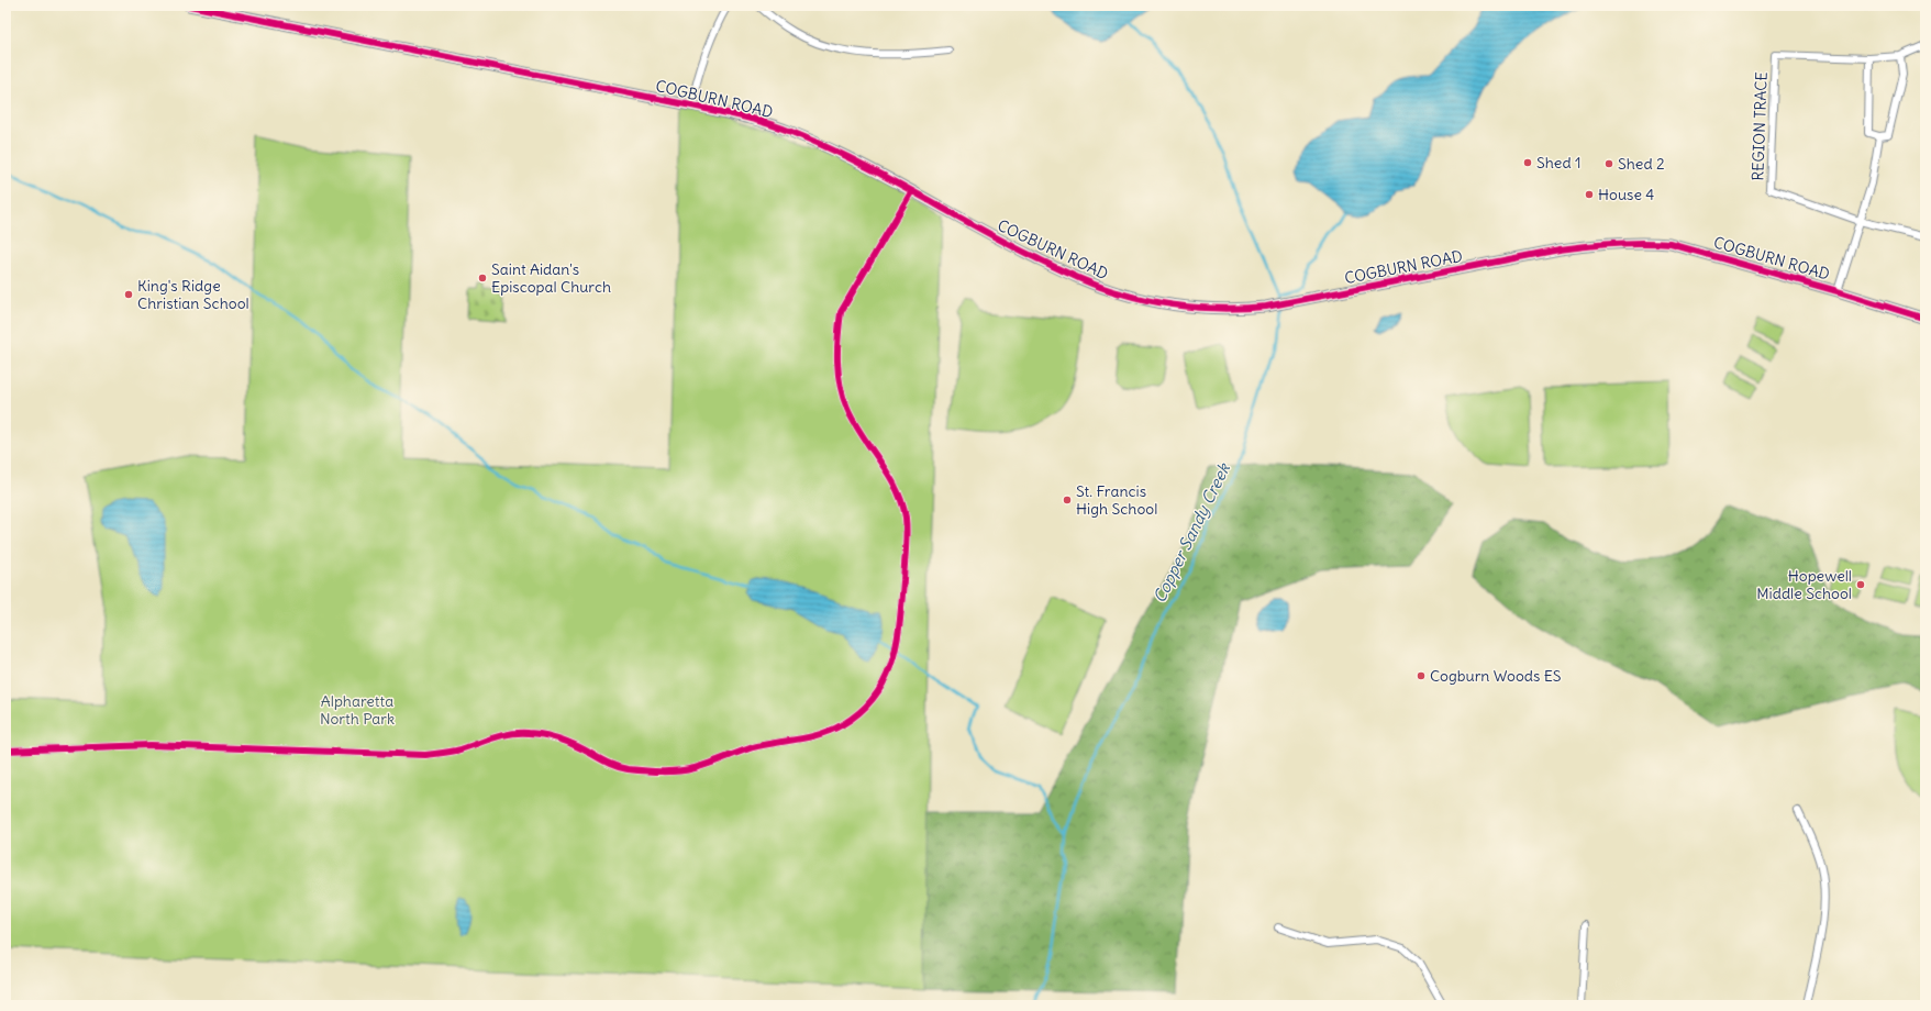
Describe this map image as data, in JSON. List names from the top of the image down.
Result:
{
  "streets": {
    "street": ["COGBURN ROAD", "REGION TRACE"]
  },
  "water": ["Copper Sandy Creek"],
  "parks": ["Alpharetta North Park"],
  "places": [
    "Shed 1",
    "Shed 2",
    "House 4",
    "Saint Aidan's Episcopal Church",
    "King's Ridge Christian School",
    "St. Francis High School",
    "Hopewell Middle School",
    "Cogburn Woods ES"
  ]
}
